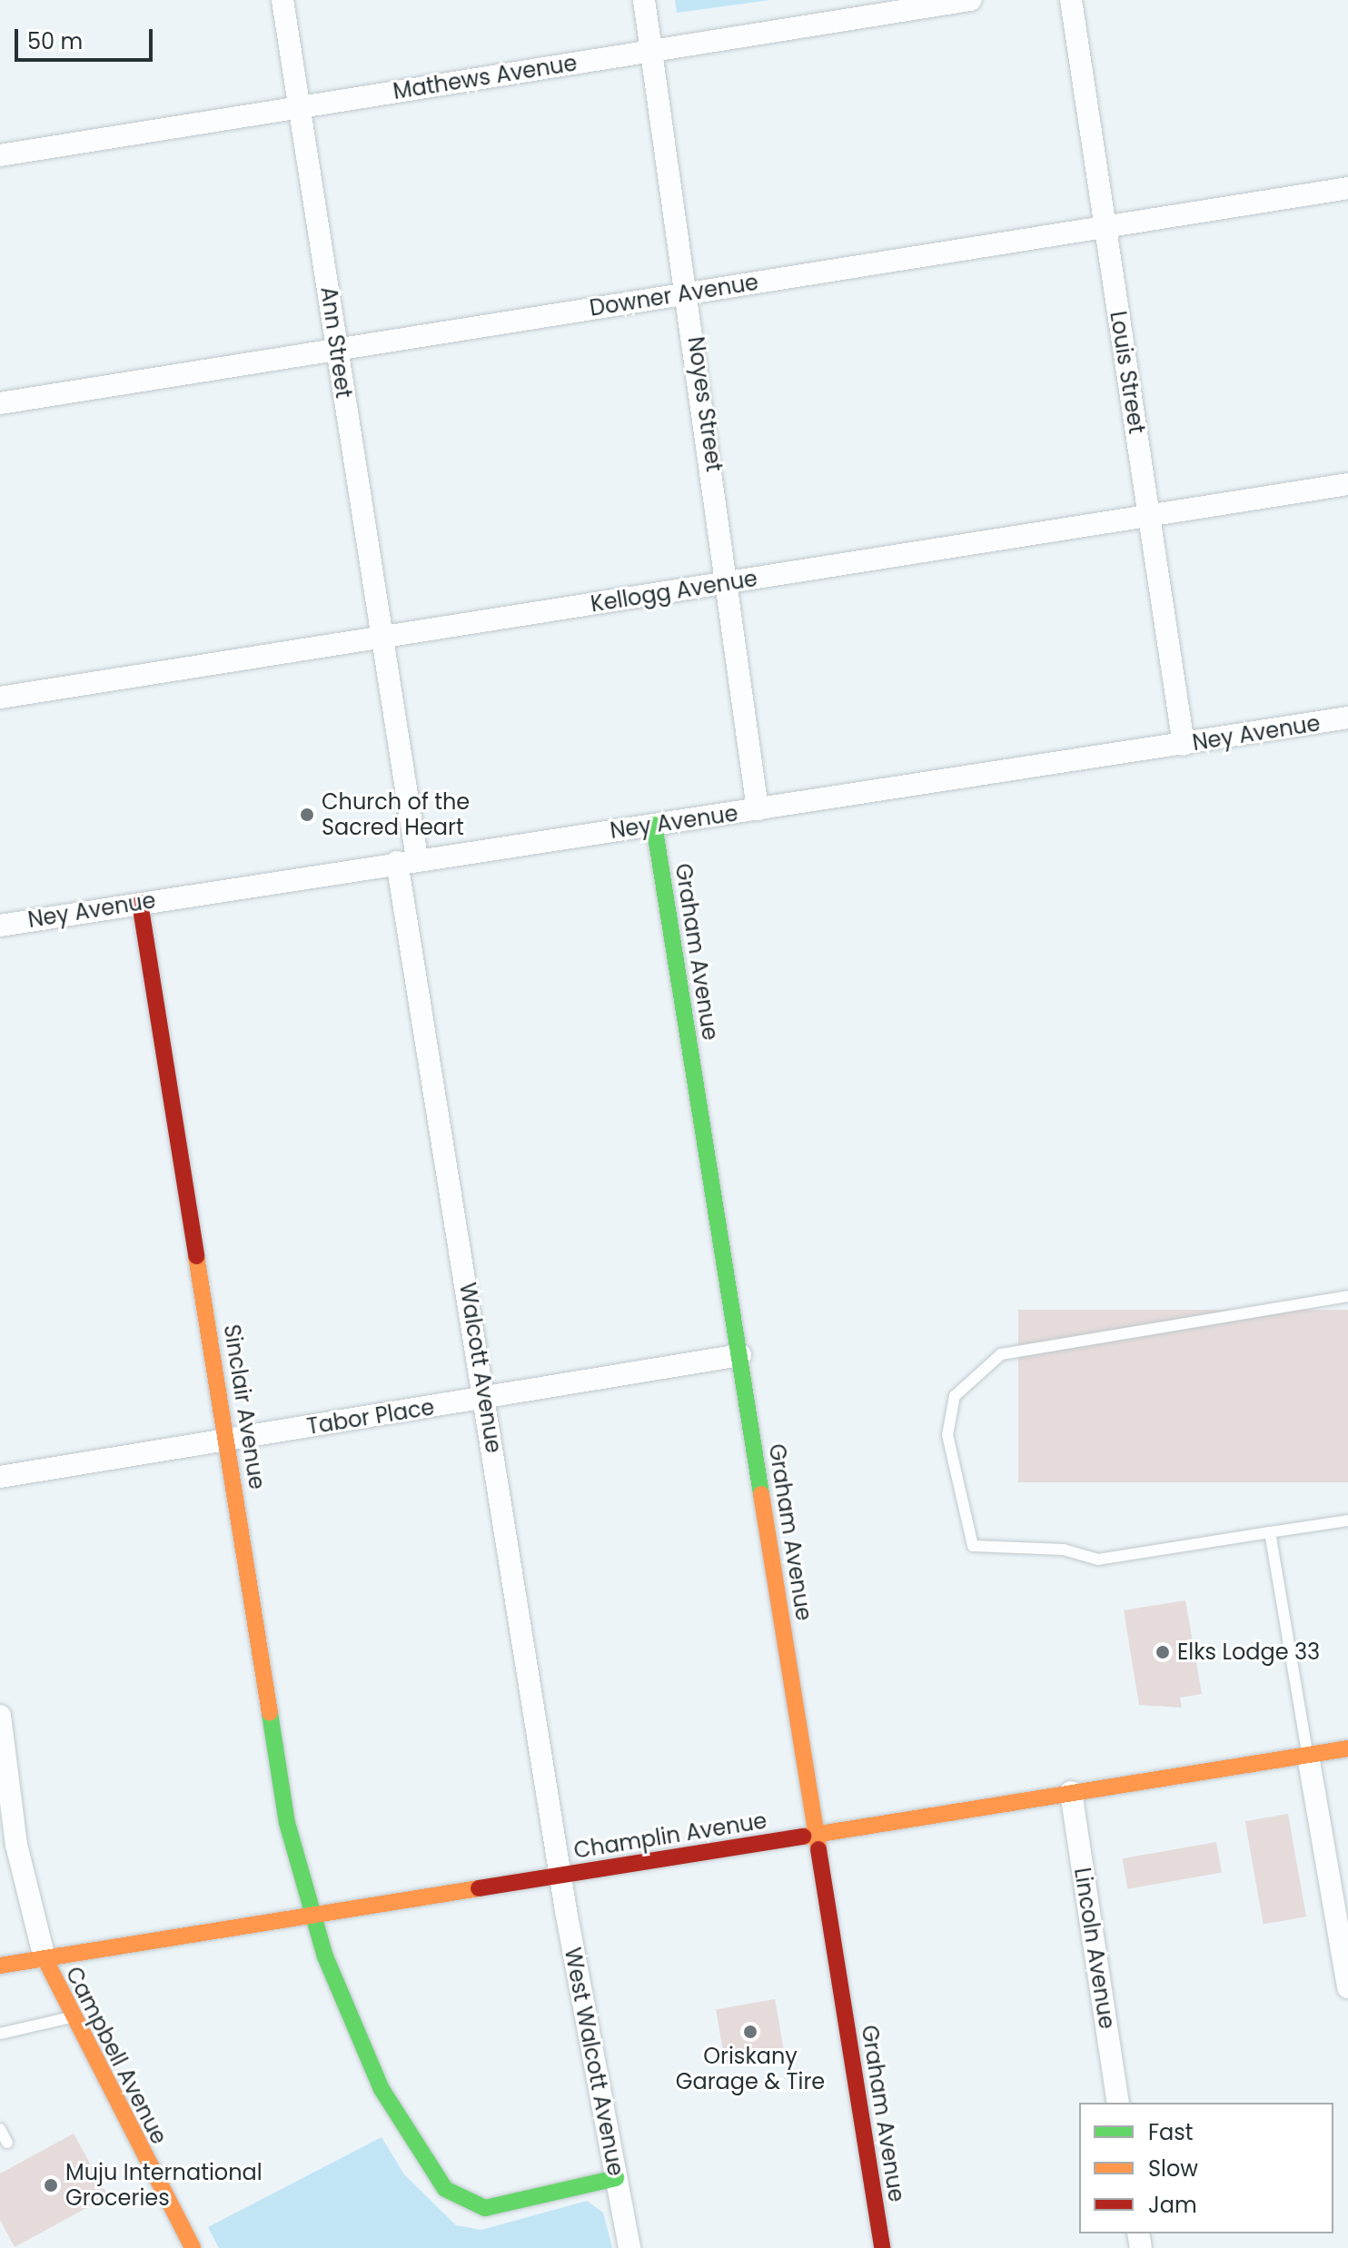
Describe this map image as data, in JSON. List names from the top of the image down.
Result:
{
  "streets": {
    "street": [
      "Mathews Avenue",
      "Downer Avenue",
      "Ann Street",
      "Louis Street",
      "Noyes Street",
      "Kellogg Avenue",
      "Ney Avenue",
      "Graham Avenue",
      "Walcott Avenue",
      "Sinclair Avenue",
      "Tabor Place",
      "Champlin Avenue",
      "Lincoln Avenue",
      "Campbell Avenue",
      "West Walcott Avenue"
    ]
  },
  "crossings": [
    ["Mathews Avenue", "Ann Street"],
    ["Mathews Avenue", "Noyes Street"],
    ["Downer Avenue", "Ann Street"],
    ["Downer Avenue", "Louis Street"],
    ["Downer Avenue", "Noyes Street"],
    ["Ann Street", "Kellogg Avenue"],
    ["Ann Street", "Walcott Avenue"],
    ["Louis Street", "Kellogg Avenue"],
    ["Louis Street", "Ney Avenue"],
    ["Noyes Street", "Kellogg Avenue"],
    ["Noyes Street", "Ney Avenue"],
    ["Ney Avenue", "Graham Avenue"],
    ["Ney Avenue", "Walcott Avenue"],
    ["Ney Avenue", "Sinclair Avenue"],
    ["Graham Avenue", "Tabor Place"],
    ["Graham Avenue", "Champlin Avenue"],
    ["Walcott Avenue", "Tabor Place"],
    ["Walcott Avenue", "Champlin Avenue"],
    ["Walcott Avenue", "West Walcott Avenue"],
    ["Sinclair Avenue", "Tabor Place"],
    ["Sinclair Avenue", "Champlin Avenue"],
    ["Sinclair Avenue", "West Walcott Avenue"],
    ["Champlin Avenue", "Lincoln Avenue"],
    ["Champlin Avenue", "Campbell Avenue"],
    ["Champlin Avenue", "West Walcott Avenue"]
  ],
  "places": [
    "Church of the Sacred Heart",
    "Elks Lodge 33",
    "Oriskany Garage & Tire",
    "Muju International Groceries"
  ],
  "legend": ["Fast", "Slow", "Jam"],
  "scale_bar": "50 m"
}
